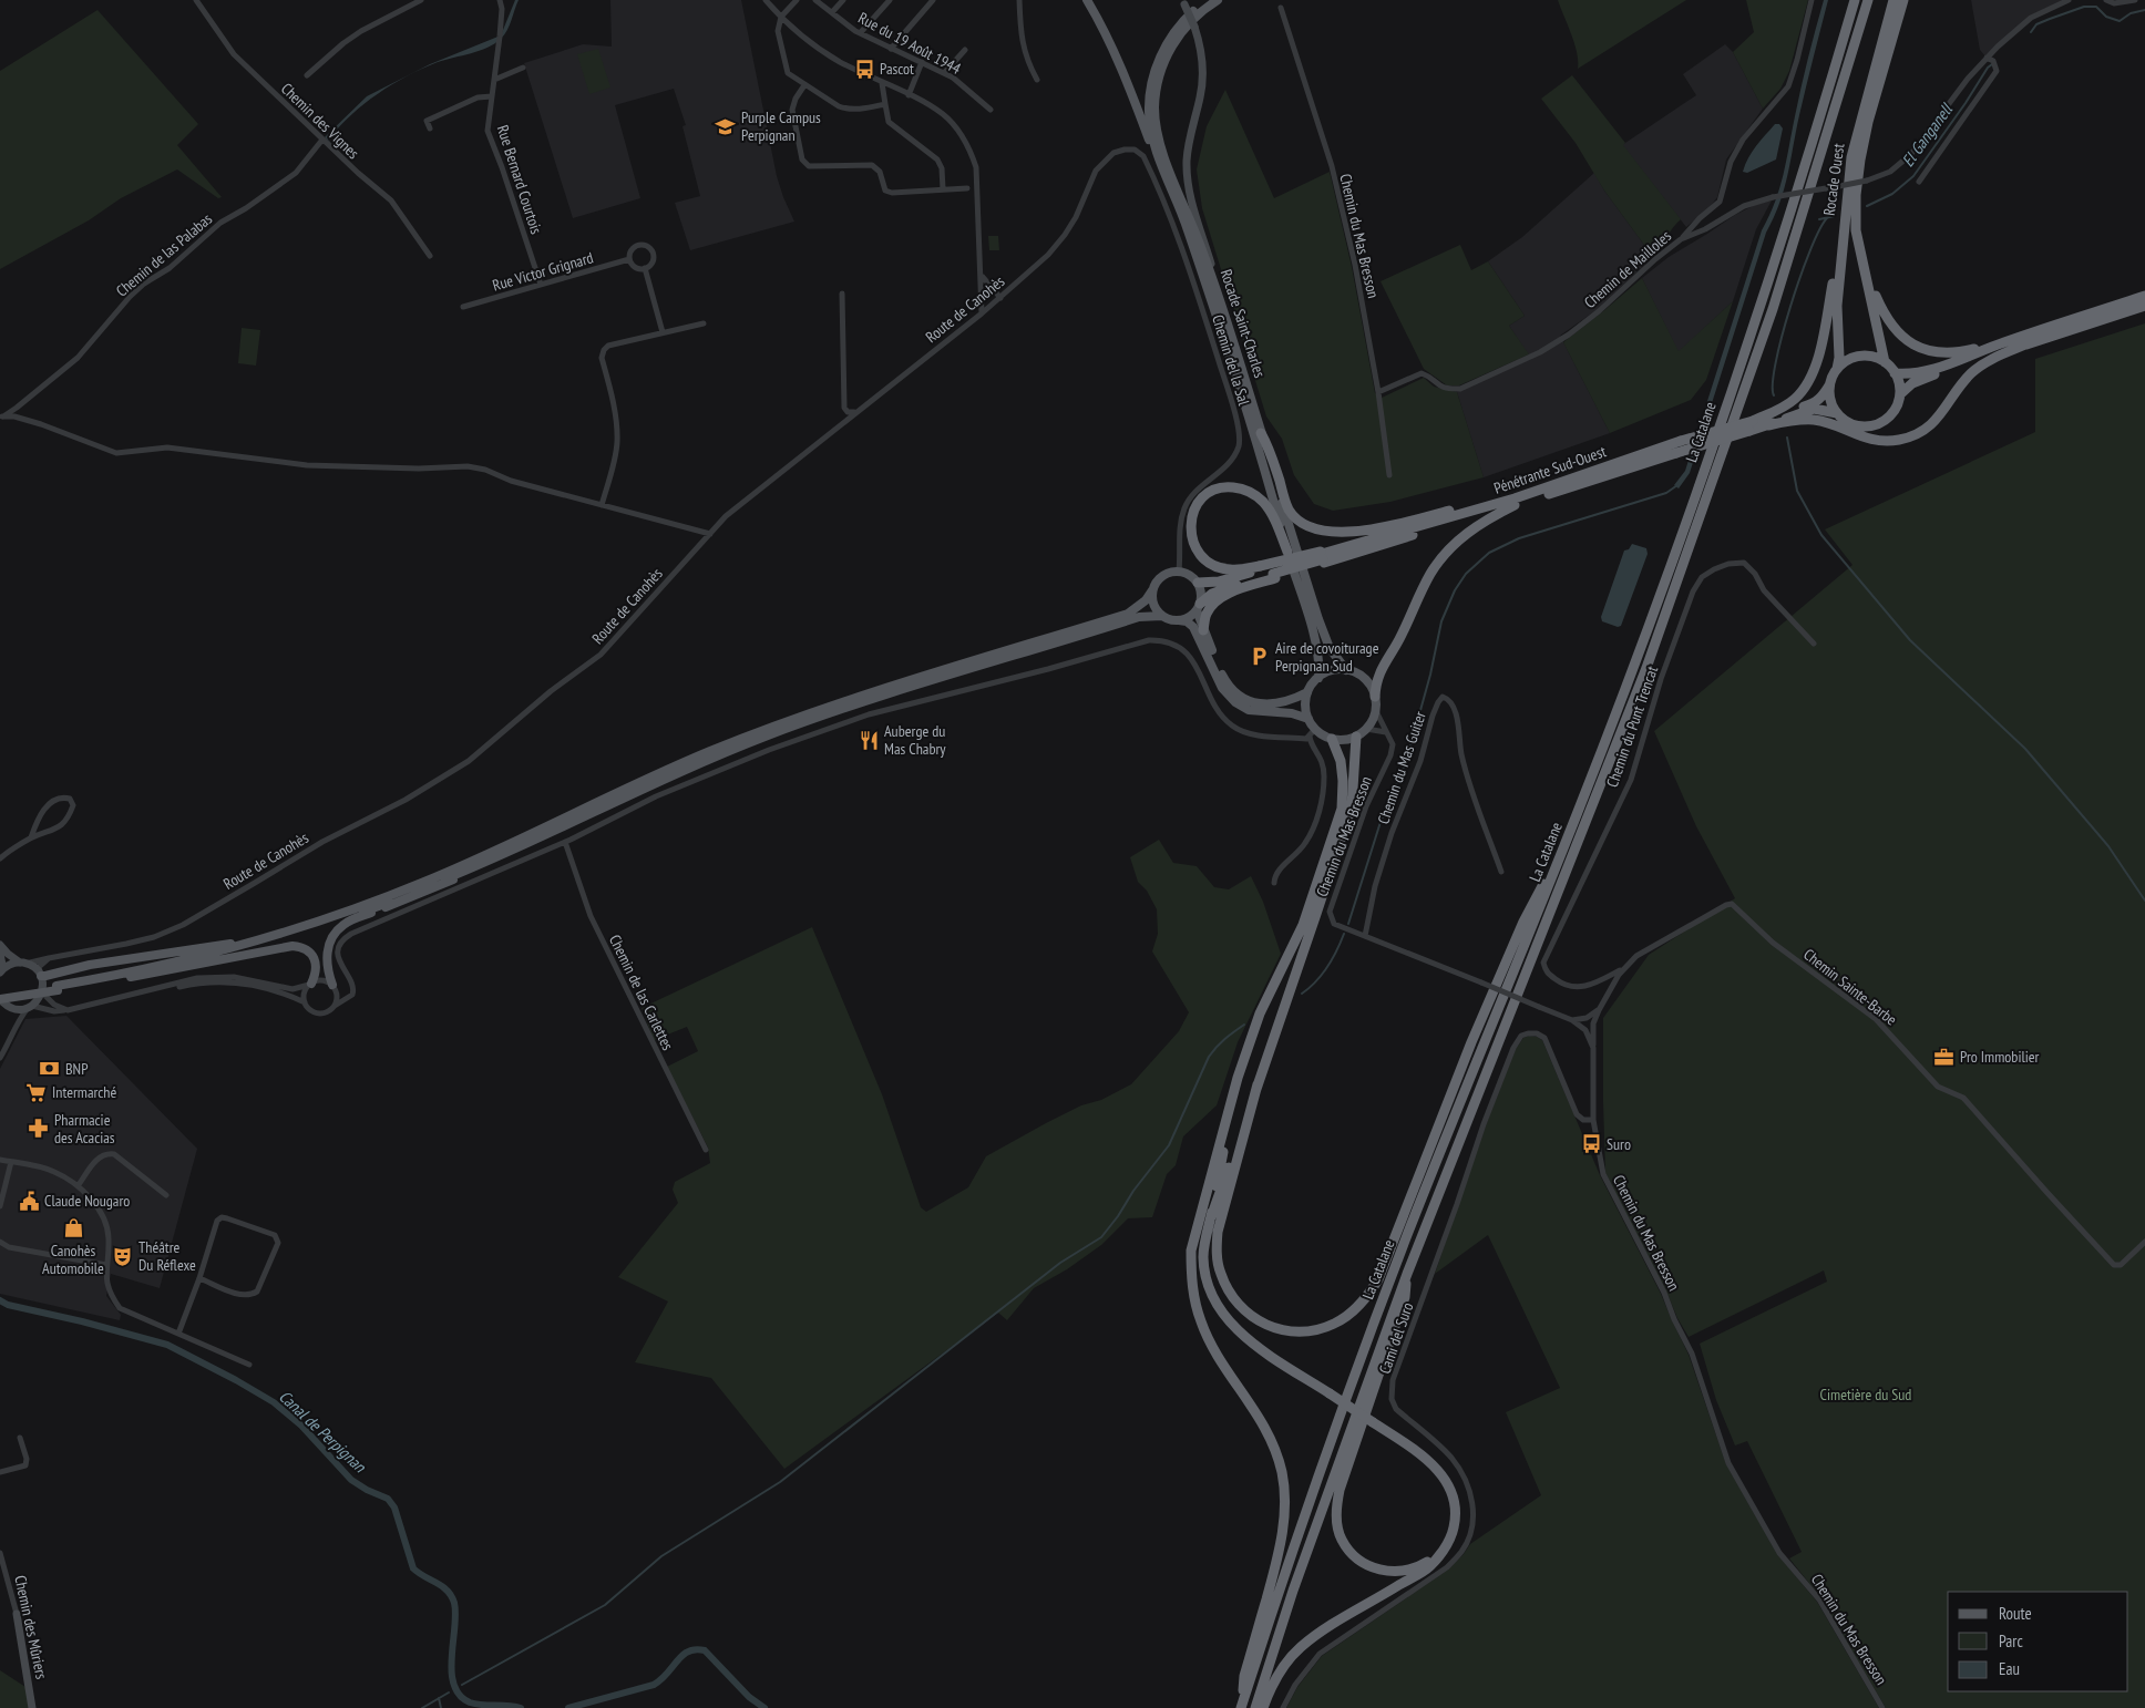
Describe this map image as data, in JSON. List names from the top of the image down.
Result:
{
  "streets": {
    "highway": ["Rocade Ouest", "La Catalane", "Pénétrante Sud-Ouest"],
    "main road": ["Rocade Saint-Charles", "Chemin des Mûriers"],
    "street": [
      "Rue du 19 Août 1944",
      "Chemin des Vignes",
      "Rue Bernard Courtois",
      "Chemin du Mas Bresson",
      "Chemin de las Palabas",
      "Chemin de Mailloles",
      "Rue Victor Grignard",
      "Route de Canohès",
      "Chemin del la Sal",
      "Chemin du Punt Trencat",
      "Chemin du Mas Guiter",
      "Chemin Sainte-Barbe",
      "Chemin de las Carlettes",
      "Cami del Suro"
    ]
  },
  "crossings": [
    ["Chemin des Vignes", "Chemin de las Palabas"],
    ["Rue Bernard Courtois", "Rue Victor Grignard"],
    ["Rocade Ouest", "Pénétrante Sud-Ouest"],
    ["Chemin du Mas Bresson", "Chemin de Mailloles"],
    ["Chemin du Mas Bresson", "Rocade Saint-Charles"],
    ["Chemin du Mas Bresson", "Chemin du Mas Guiter"],
    ["Chemin du Mas Bresson", "Chemin Sainte-Barbe"],
    ["Chemin du Mas Bresson", "Cami del Suro"],
    ["Route de Canohès", "Chemin del la Sal"],
    ["Chemin du Punt Trencat", "Chemin Sainte-Barbe"]
  ],
  "water": ["El Ganganell", "Canal de Perpignan"],
  "parks": ["Cimetière du Sud"],
  "places": {
    "bus stop": ["Pascot", "Suro"],
    "school or university": ["Purple Campus Perpignan"],
    "parking": ["Aire de covoiturage Perpignan Sud"],
    "restaurant": ["Auberge du Mas Chabry"],
    "office": ["Pro Immobilier"],
    "bank": ["BNP"],
    "supermarket": ["Intermarché"],
    "pharmacy": ["Pharmacie des Acacias"],
    "public building": ["Claude Nougaro"],
    "shop": ["Canohès Automobile"],
    "theatre": ["Théâtre Du Réflexe"]
  },
  "legend": ["Route", "Parc", "Eau"]
}
